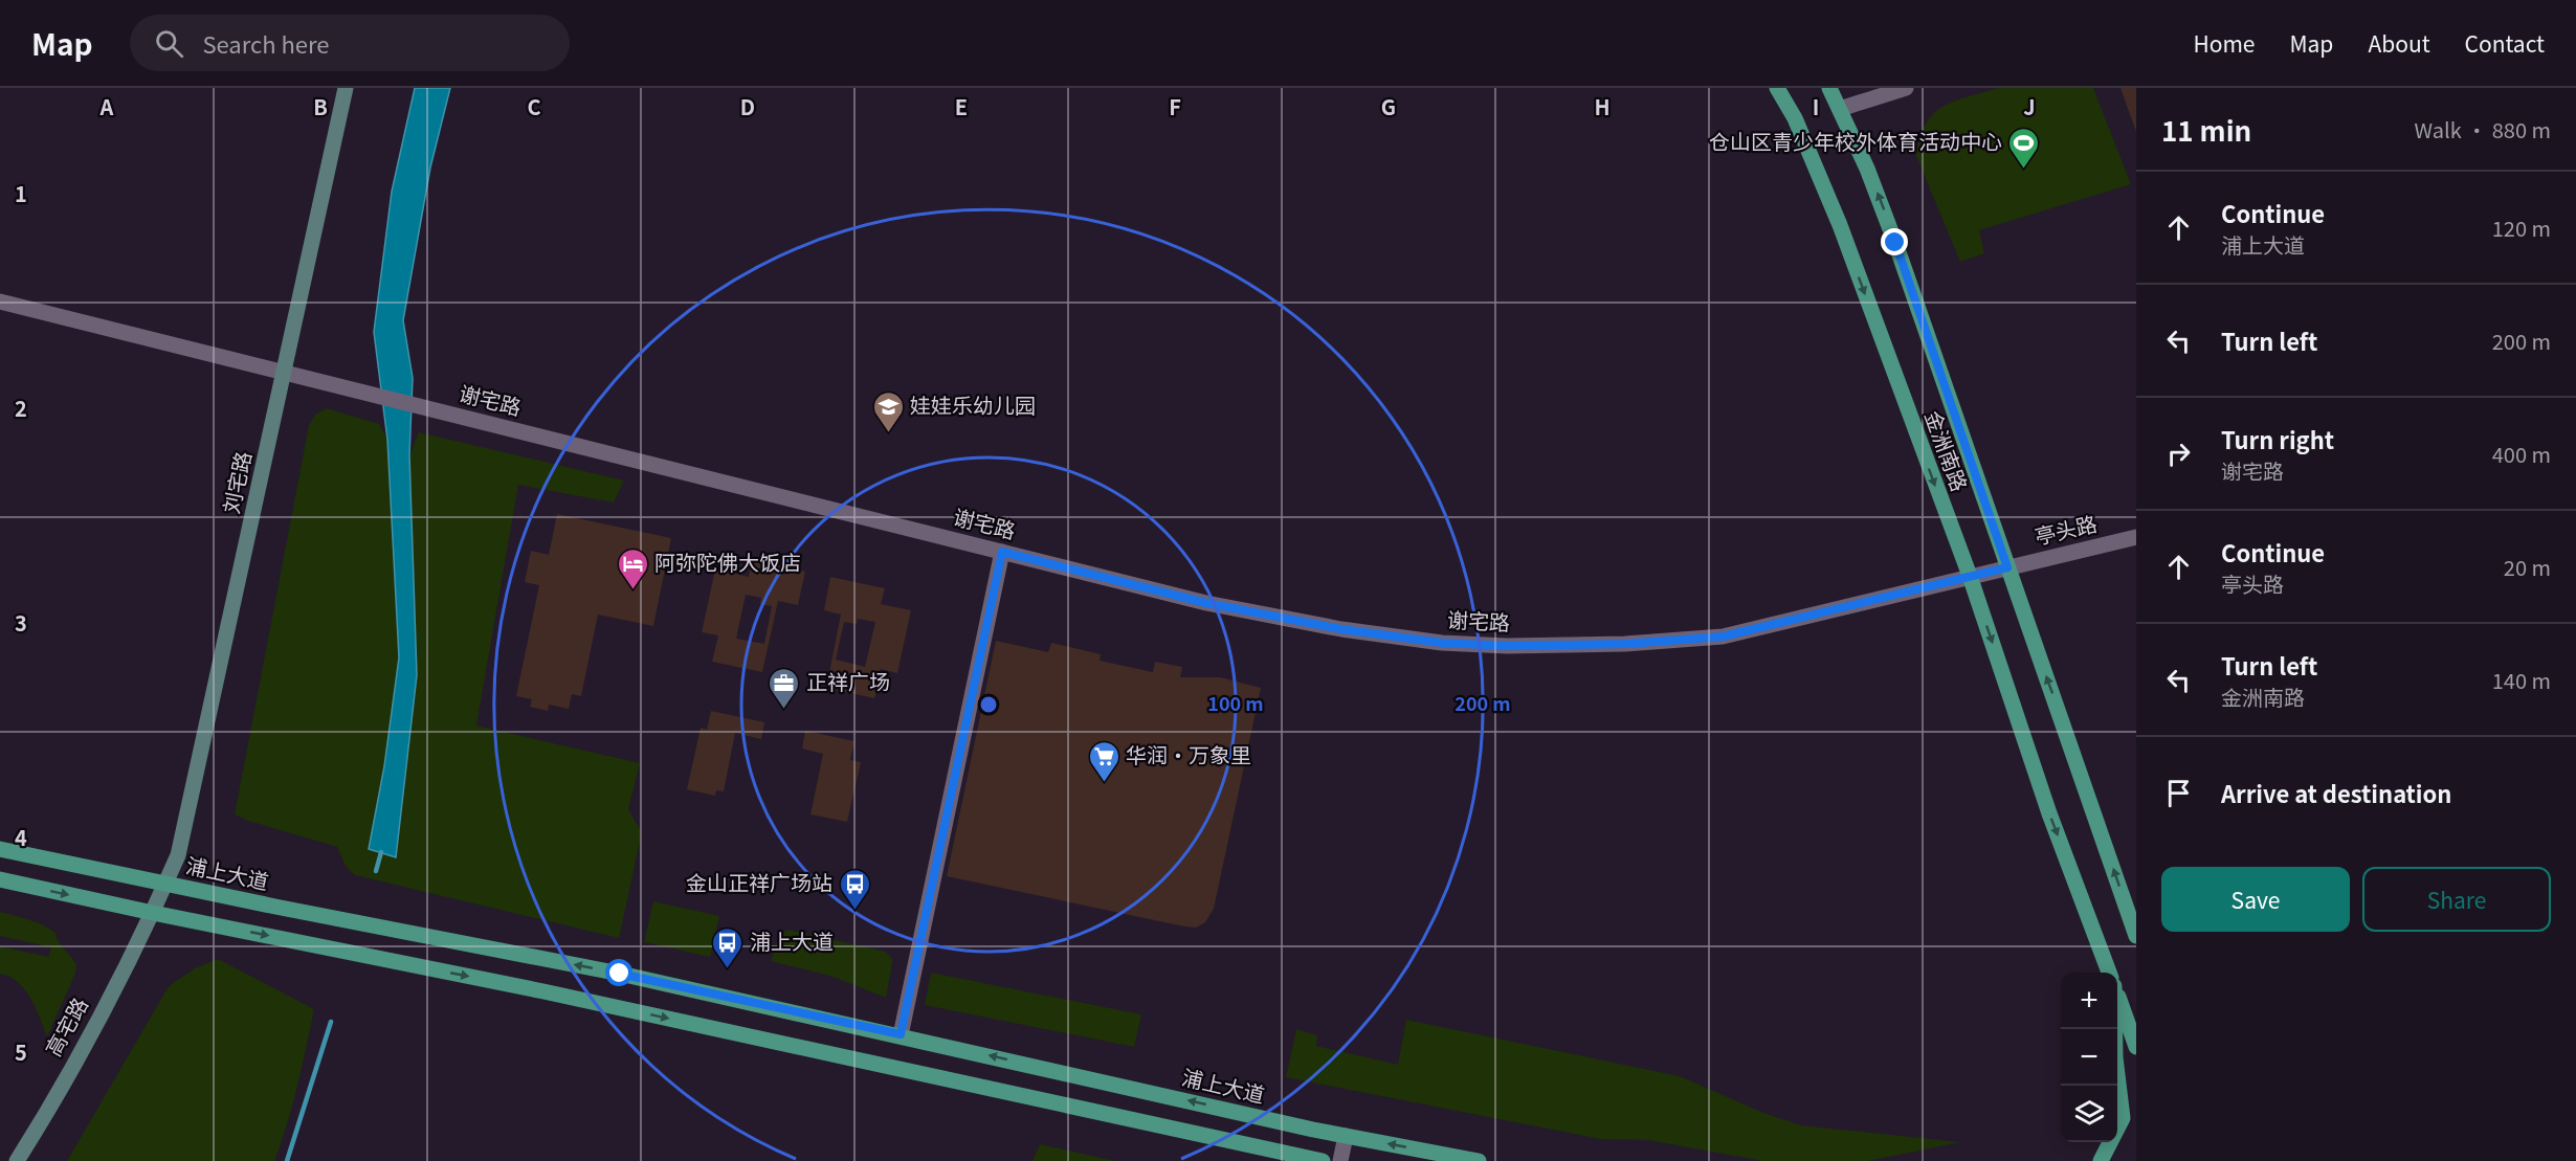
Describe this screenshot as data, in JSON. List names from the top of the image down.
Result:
{
  "streets": {
    "main road": [
      "金洲南路",
      "刘宅路",
      "浦上大道",
      "高宅路"
    ],
    "street": ["谢宅路", "亭头路"]
  },
  "crossings": [
    ["谢宅路", "金洲南路"],
    ["谢宅路", "刘宅路"],
    ["谢宅路", "亭头路"],
    ["金洲南路", "亭头路"],
    ["刘宅路", "浦上大道"],
    ["刘宅路", "高宅路"]
  ],
  "places": {
    "sports": ["仓山区青少年校外体育活动中心"],
    "school or university": ["娃娃乐幼儿园"],
    "hotel": ["阿弥陀佛大饭店"],
    "office": ["正祥广场"],
    "supermarket": ["华润·万象里"],
    "bus stop": ["金山正祥广场站", "浦上大道"]
  },
  "page": {
    "header": "Map",
    "search": "Search here",
    "nav": [
      "Home",
      "Map",
      "About",
      "Contact"
    ],
    "heading": ["11 min", "Walk · 880 m"],
    "list": [
      ["Continue", "浦上大道", "120 m"],
      ["Turn left", "200 m"],
      ["Turn right", "谢宅路", "400 m"],
      ["Continue", "亭头路", "20 m"],
      ["Turn left", "金洲南路", "140 m"],
      "Arrive at destination"
    ],
    "buttons": ["Save", "Share"],
    "map_buttons": ["+", "−"]
  },
  "grid": {
    "columns": [
      "A",
      "B",
      "C",
      "D",
      "E",
      "F",
      "G",
      "H",
      "I",
      "J"
    ],
    "rows": [
      "1",
      "2",
      "3",
      "4",
      "5"
    ]
  },
  "rings": ["100 m", "200 m"]
}
